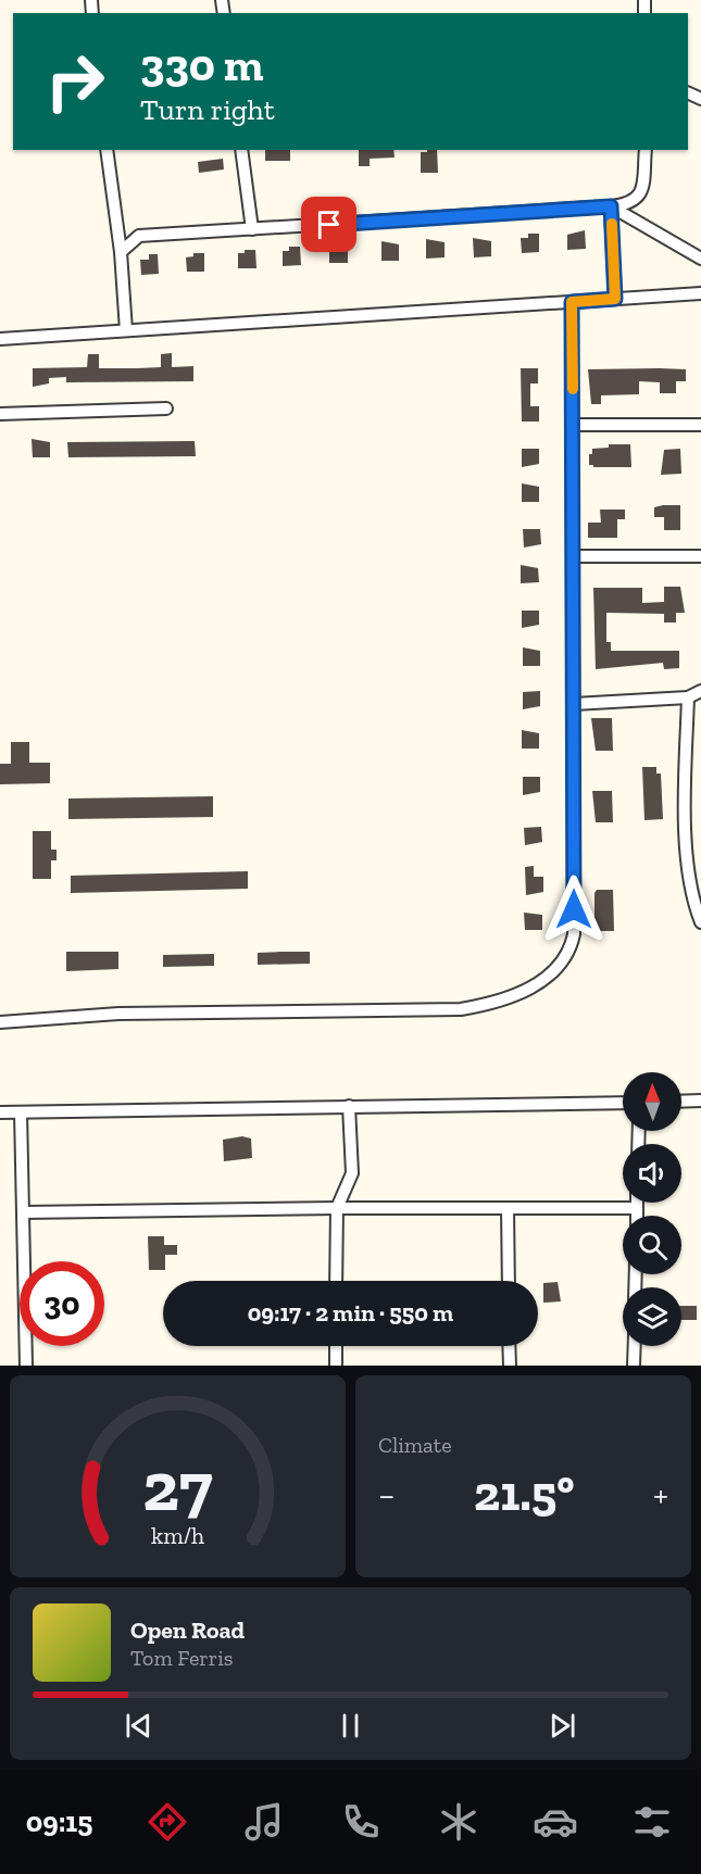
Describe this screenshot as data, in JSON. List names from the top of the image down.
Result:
{
  "north": "top",
  "page": {
    "turn": ["330 m", "Turn right"],
    "limit": "30",
    "trip": "09:17 · 2 min · 550 m",
    "tile": "Climate",
    "heat": ["−", "21.5°", "+"],
    "song": ["Open Road", "Tom Ferris"],
    "tabs": "09:15",
    "gauge": ["27", "km/h"]
  }
}
